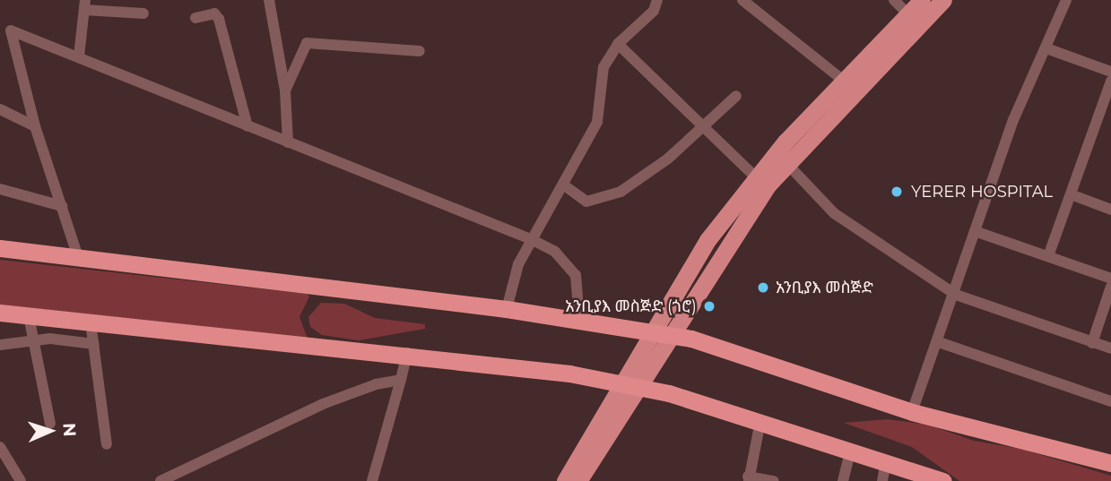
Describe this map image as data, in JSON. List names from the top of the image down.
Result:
{
  "places": ["YERER HOSPITAL", "አንቢያእ መስጅድ", "አንቢያእ መስጅድ (ጎሮ)"],
  "north": "right"
}
